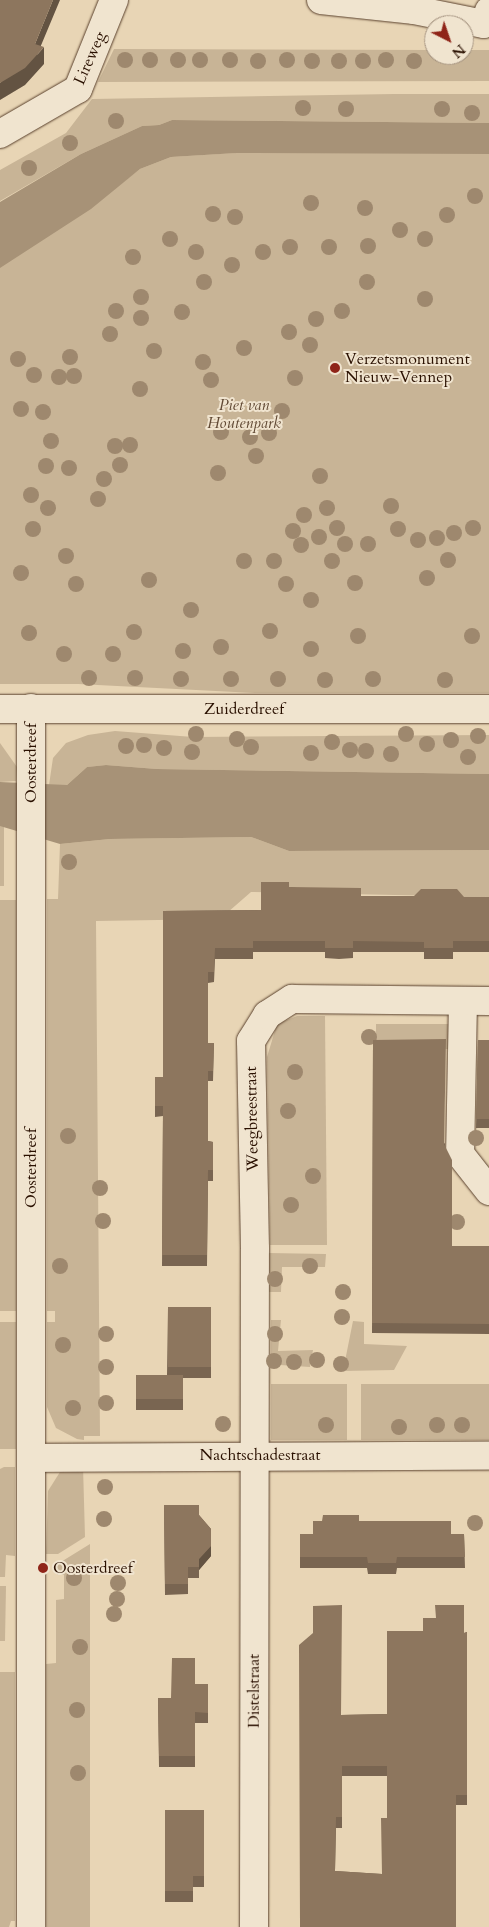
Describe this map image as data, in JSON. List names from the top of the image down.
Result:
{
  "streets": {
    "street": [
      "Lireweg",
      "Zuiderdreef",
      "Oosterdreef",
      "Weegbreestraat",
      "Nachtschadestraat",
      "Distelstraat"
    ]
  },
  "crossings": [
    ["Zuiderdreef", "Oosterdreef"],
    ["Oosterdreef", "Nachtschadestraat"],
    ["Weegbreestraat", "Nachtschadestraat"],
    ["Weegbreestraat", "Distelstraat"],
    ["Nachtschadestraat", "Distelstraat"]
  ],
  "parks": ["Piet van Houtenpark"],
  "places": ["Verzetsmonument Nieuw-Vennep", "Oosterdreef"],
  "north": "bottom right"
}
